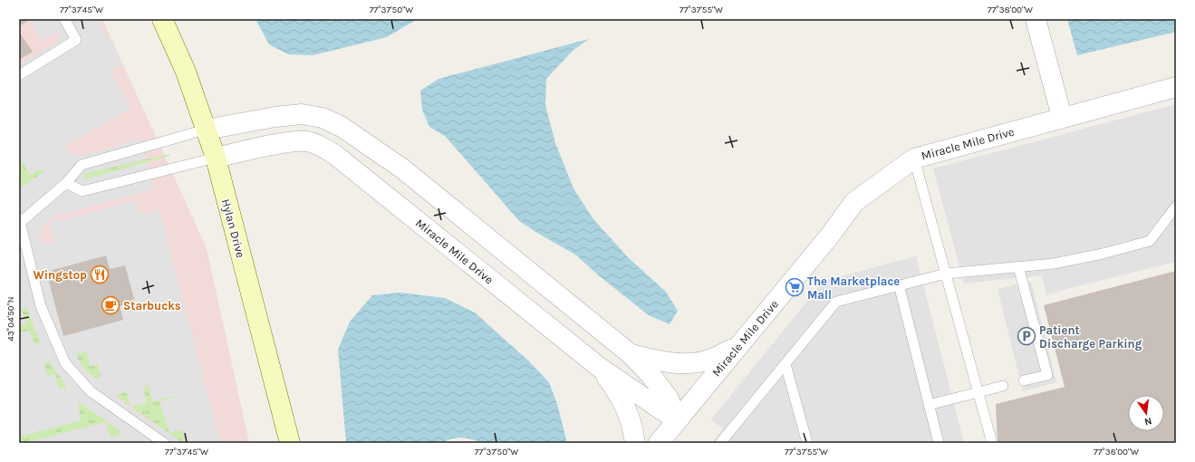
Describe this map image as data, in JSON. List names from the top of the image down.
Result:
{
  "streets": {
    "main road": ["Hylan Drive"],
    "street": ["Miracle Mile Drive"]
  },
  "crossings": [
    ["Miracle Mile Drive", "Hylan Drive"]
  ],
  "places": {
    "restaurant": ["Wingstop"],
    "supermarket": ["The Marketplace Mall"],
    "cafe": ["Starbucks"],
    "parking": ["Patient Discharge Parking"]
  },
  "north": "bottom",
  "coordinates": [
    "77°37'45\"W",
    "77°37'50\"W",
    "77°37'55\"W",
    "77°38'00\"W",
    "43°04'50\"N"
  ]
}
